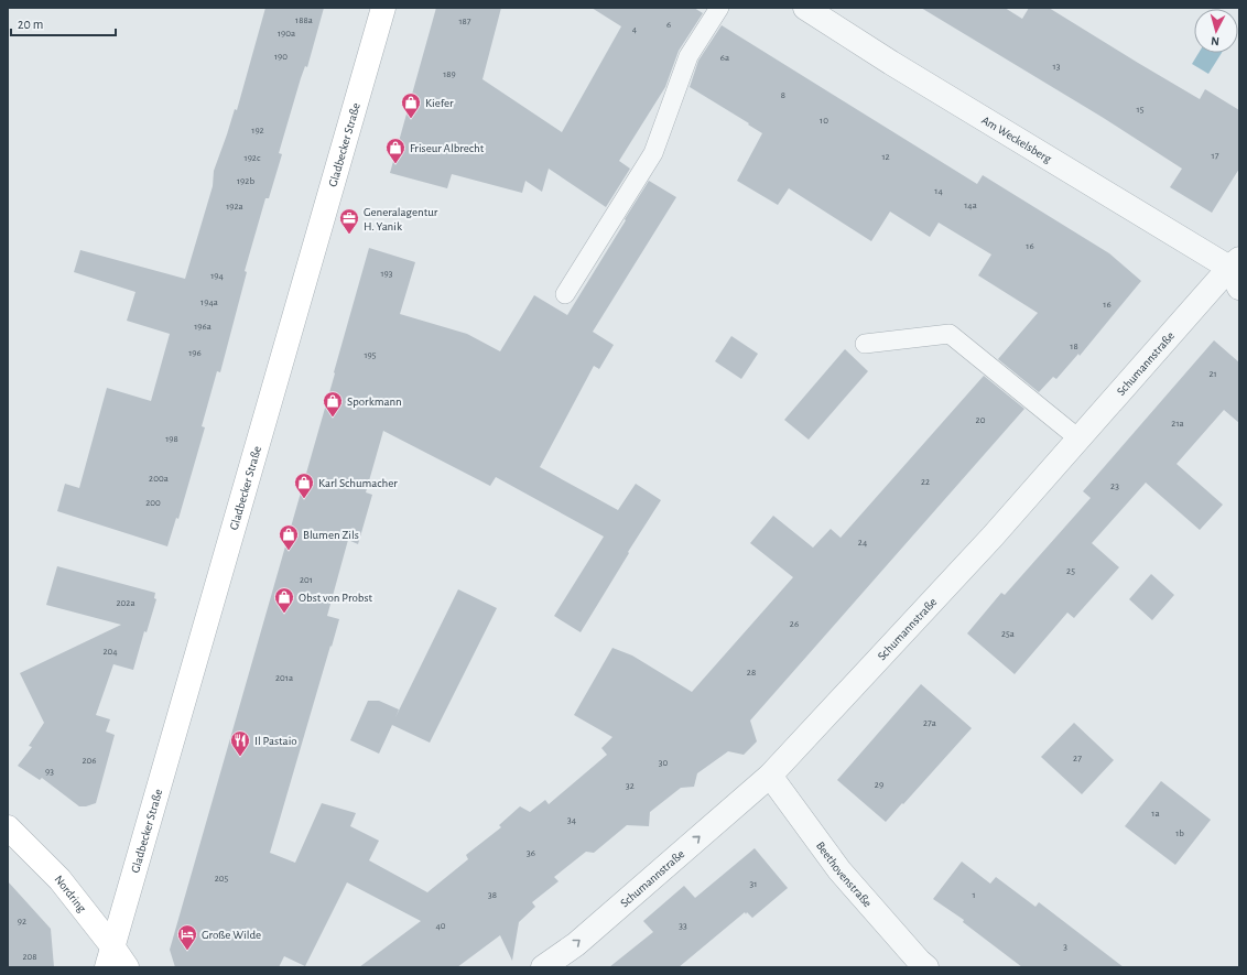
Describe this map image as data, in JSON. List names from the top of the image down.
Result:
{
  "streets": {
    "main road": ["Gladbecker Straße", "Nordring"],
    "street": ["Am Weckelsberg", "Schumannstraße", "Beethovenstraße"]
  },
  "crossings": [
    ["Am Weckelsberg", "Schumannstraße"],
    ["Gladbecker Straße", "Nordring"],
    ["Schumannstraße", "Beethovenstraße"]
  ],
  "places": {
    "shop": [
      "Kiefer",
      "Friseur Albrecht",
      "Sporkmann",
      "Karl Schumacher",
      "Blumen Zils",
      "Obst von Probst"
    ],
    "office": ["Generalagentur H. Yanik"],
    "restaurant": ["Il Pastaio"],
    "hotel": ["Große Wilde"]
  },
  "house_numbers": [
    "188a",
    "187",
    "6",
    "4",
    "190a",
    "190",
    "6a",
    "13",
    "189",
    "8",
    "15",
    "10",
    "192",
    "17",
    "12",
    "192c",
    "192b",
    "14",
    "14a",
    "192a",
    "16",
    "193",
    "194",
    "194a",
    "16",
    "196a",
    "18",
    "196",
    "195",
    "21",
    "20",
    "21a",
    "198",
    "200a",
    "22",
    "23",
    "200",
    "24",
    "25",
    "201",
    "202a",
    "26",
    "25a",
    "204",
    "28",
    "201a",
    "27a",
    "27",
    "206",
    "30",
    "93",
    "29",
    "32",
    "1a",
    "34",
    "1b",
    "36",
    "205",
    "31",
    "38",
    "1",
    "92",
    "40",
    "33",
    "3",
    "208"
  ],
  "scale_bar": "20 m",
  "north": "bottom"
}
